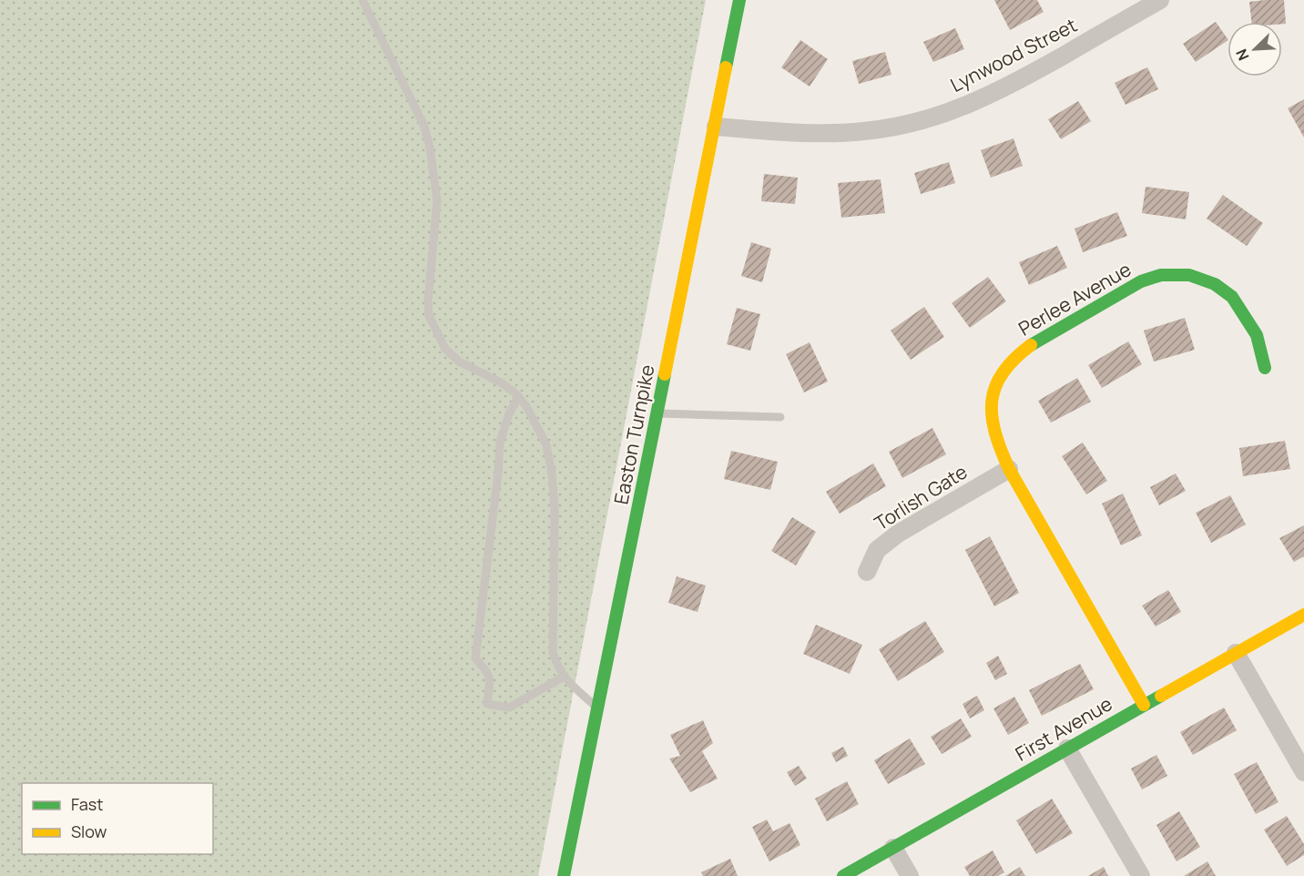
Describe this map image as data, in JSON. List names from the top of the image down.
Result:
{
  "streets": {
    "street": [
      "Lynwood Street",
      "Perlee Avenue",
      "Easton Turnpike",
      "Torlish Gate",
      "First Avenue"
    ]
  },
  "crossings": [
    ["Lynwood Street", "Easton Turnpike"],
    ["Perlee Avenue", "Torlish Gate"],
    ["Perlee Avenue", "First Avenue"]
  ],
  "legend": ["Fast", "Slow"],
  "north": "bottom left"
}
